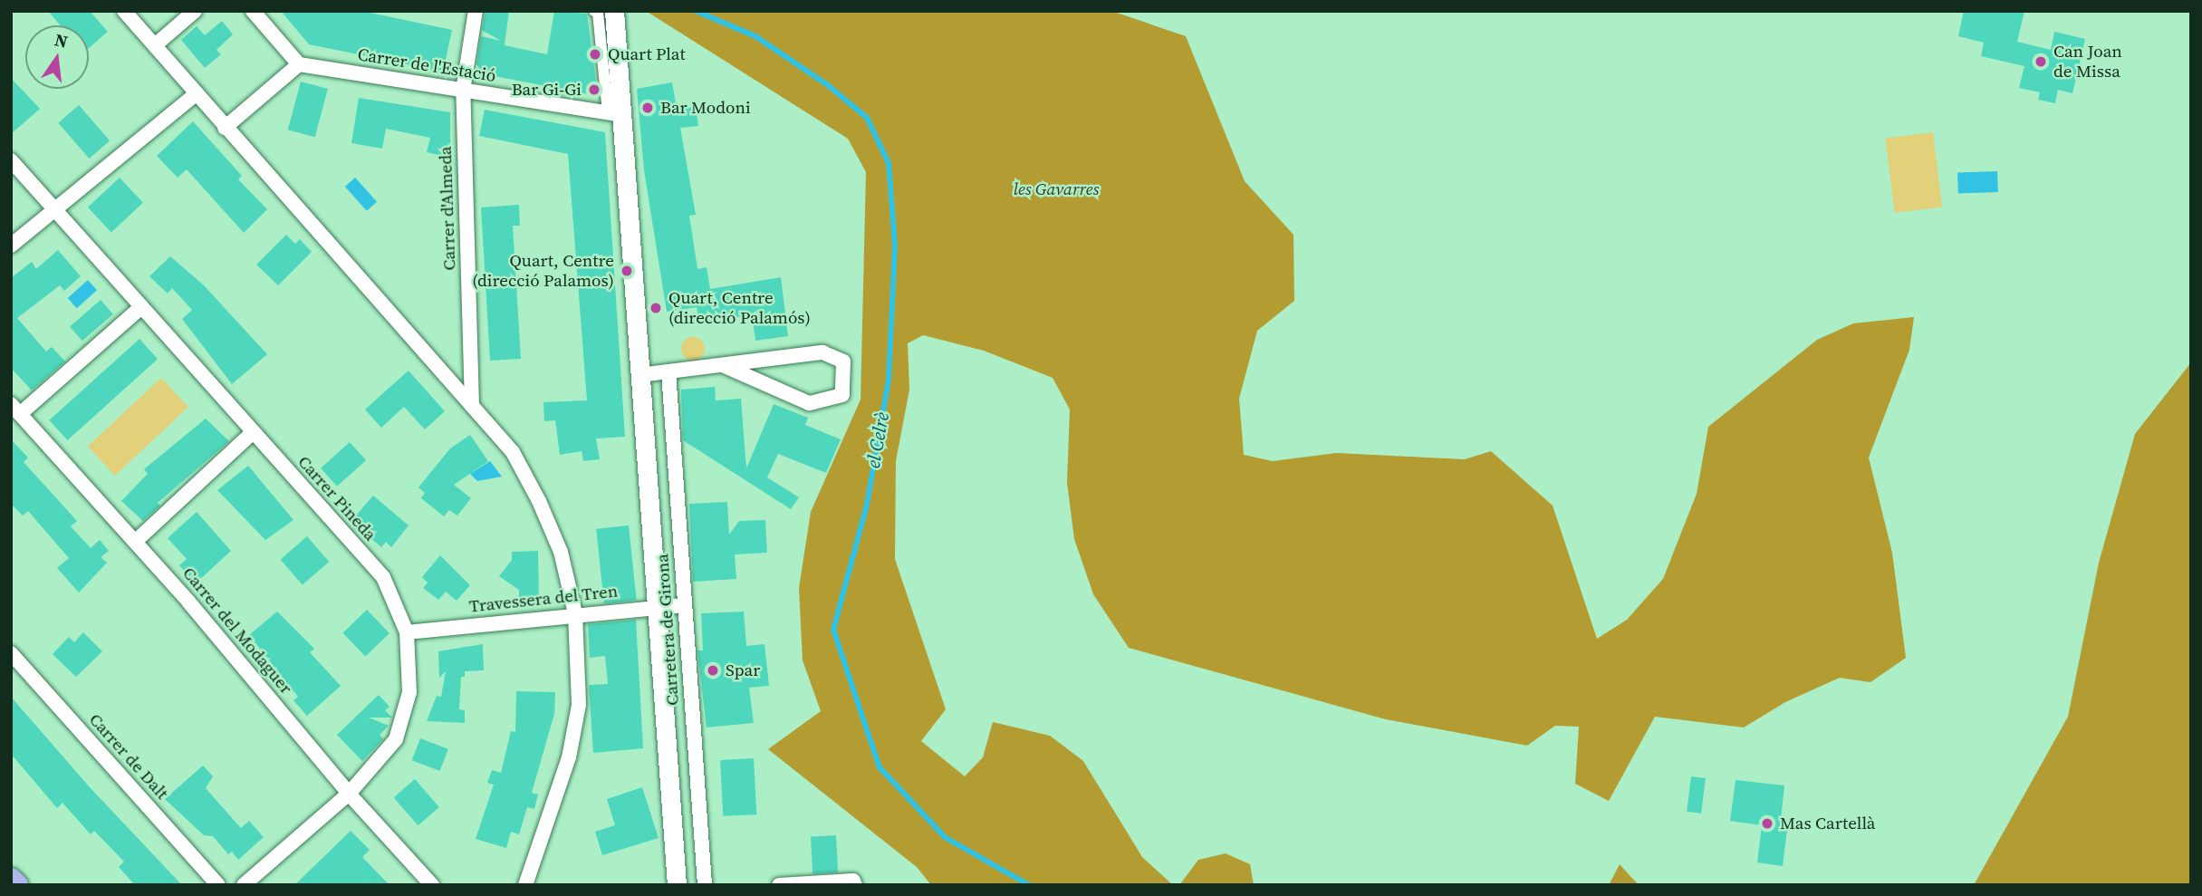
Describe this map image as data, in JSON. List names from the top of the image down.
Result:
{
  "streets": {
    "street": [
      "Carrer de l'Estació",
      "Carrer d'Almeda",
      "Carrer Pineda",
      "Travessera del Tren",
      "Carretera de Girona",
      "Carrer del Modaguer",
      "Carrer de Dalt"
    ]
  },
  "crossings": [
    ["Carrer de l'Estació", "Carrer d'Almeda"],
    ["Carrer Pineda", "Travessera del Tren"],
    ["Carrer Pineda", "Carrer del Modaguer"],
    ["Travessera del Tren", "Carretera de Girona"]
  ],
  "water": ["el Celrè"],
  "parks": ["les Gavarres"],
  "places": [
    "Quart Plat",
    "Can Joan de Missa",
    "Bar Gi-Gi",
    "Bar Modoni",
    "Quart, Centre (direcció Palamos)",
    "Quart, Centre (direcció Palamós)",
    "Spar",
    "Mas Cartellà"
  ],
  "north": "top"
}
